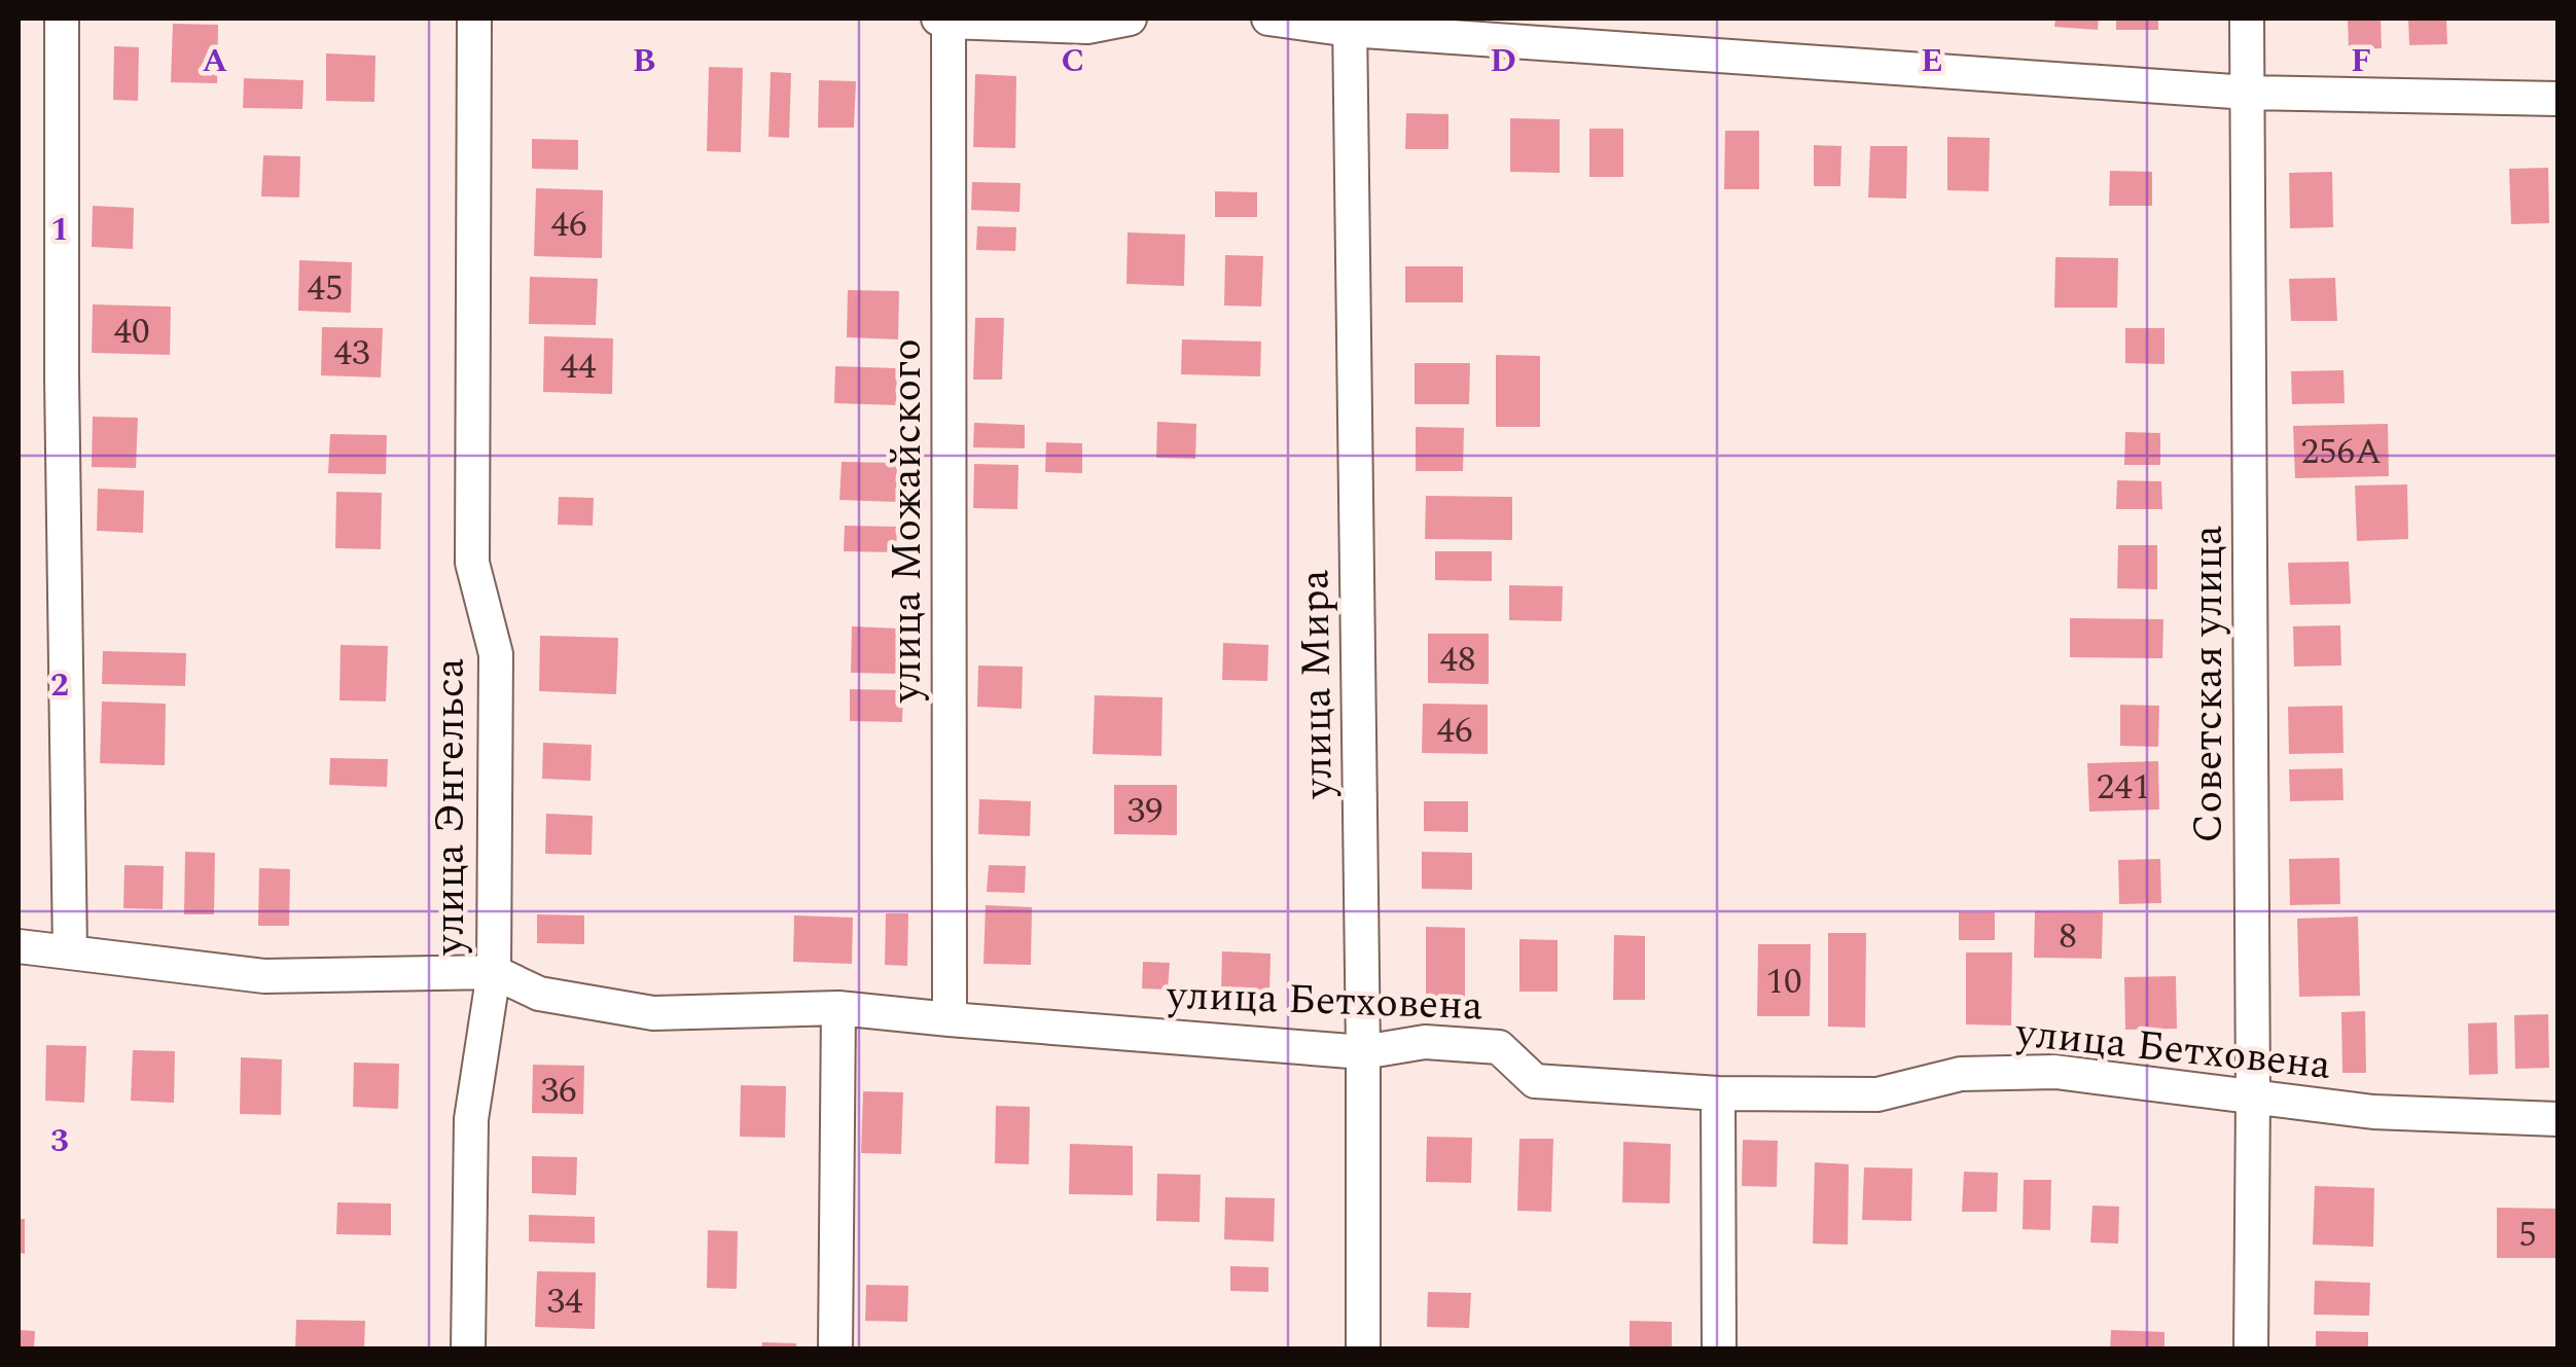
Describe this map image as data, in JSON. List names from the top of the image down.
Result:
{
  "streets": {
    "street": [
      "улица Можайского",
      "улица Мира",
      "Советская улица",
      "улица Энгельса",
      "улица Бетховена"
    ]
  },
  "crossings": [
    ["улица Можайского", "улица Бетховена"],
    ["улица Мира", "улица Бетховена"],
    ["Советская улица", "улица Бетховена"],
    ["улица Энгельса", "улица Бетховена"]
  ],
  "house_numbers": [
    "46",
    "45",
    "40",
    "43",
    "44",
    "256А",
    "48",
    "46",
    "241",
    "39",
    "8",
    "10",
    "36",
    "5",
    "34"
  ],
  "grid": {
    "columns": [
      "A",
      "B",
      "C",
      "D",
      "E",
      "F"
    ],
    "rows": ["1", "2", "3"]
  }
}
